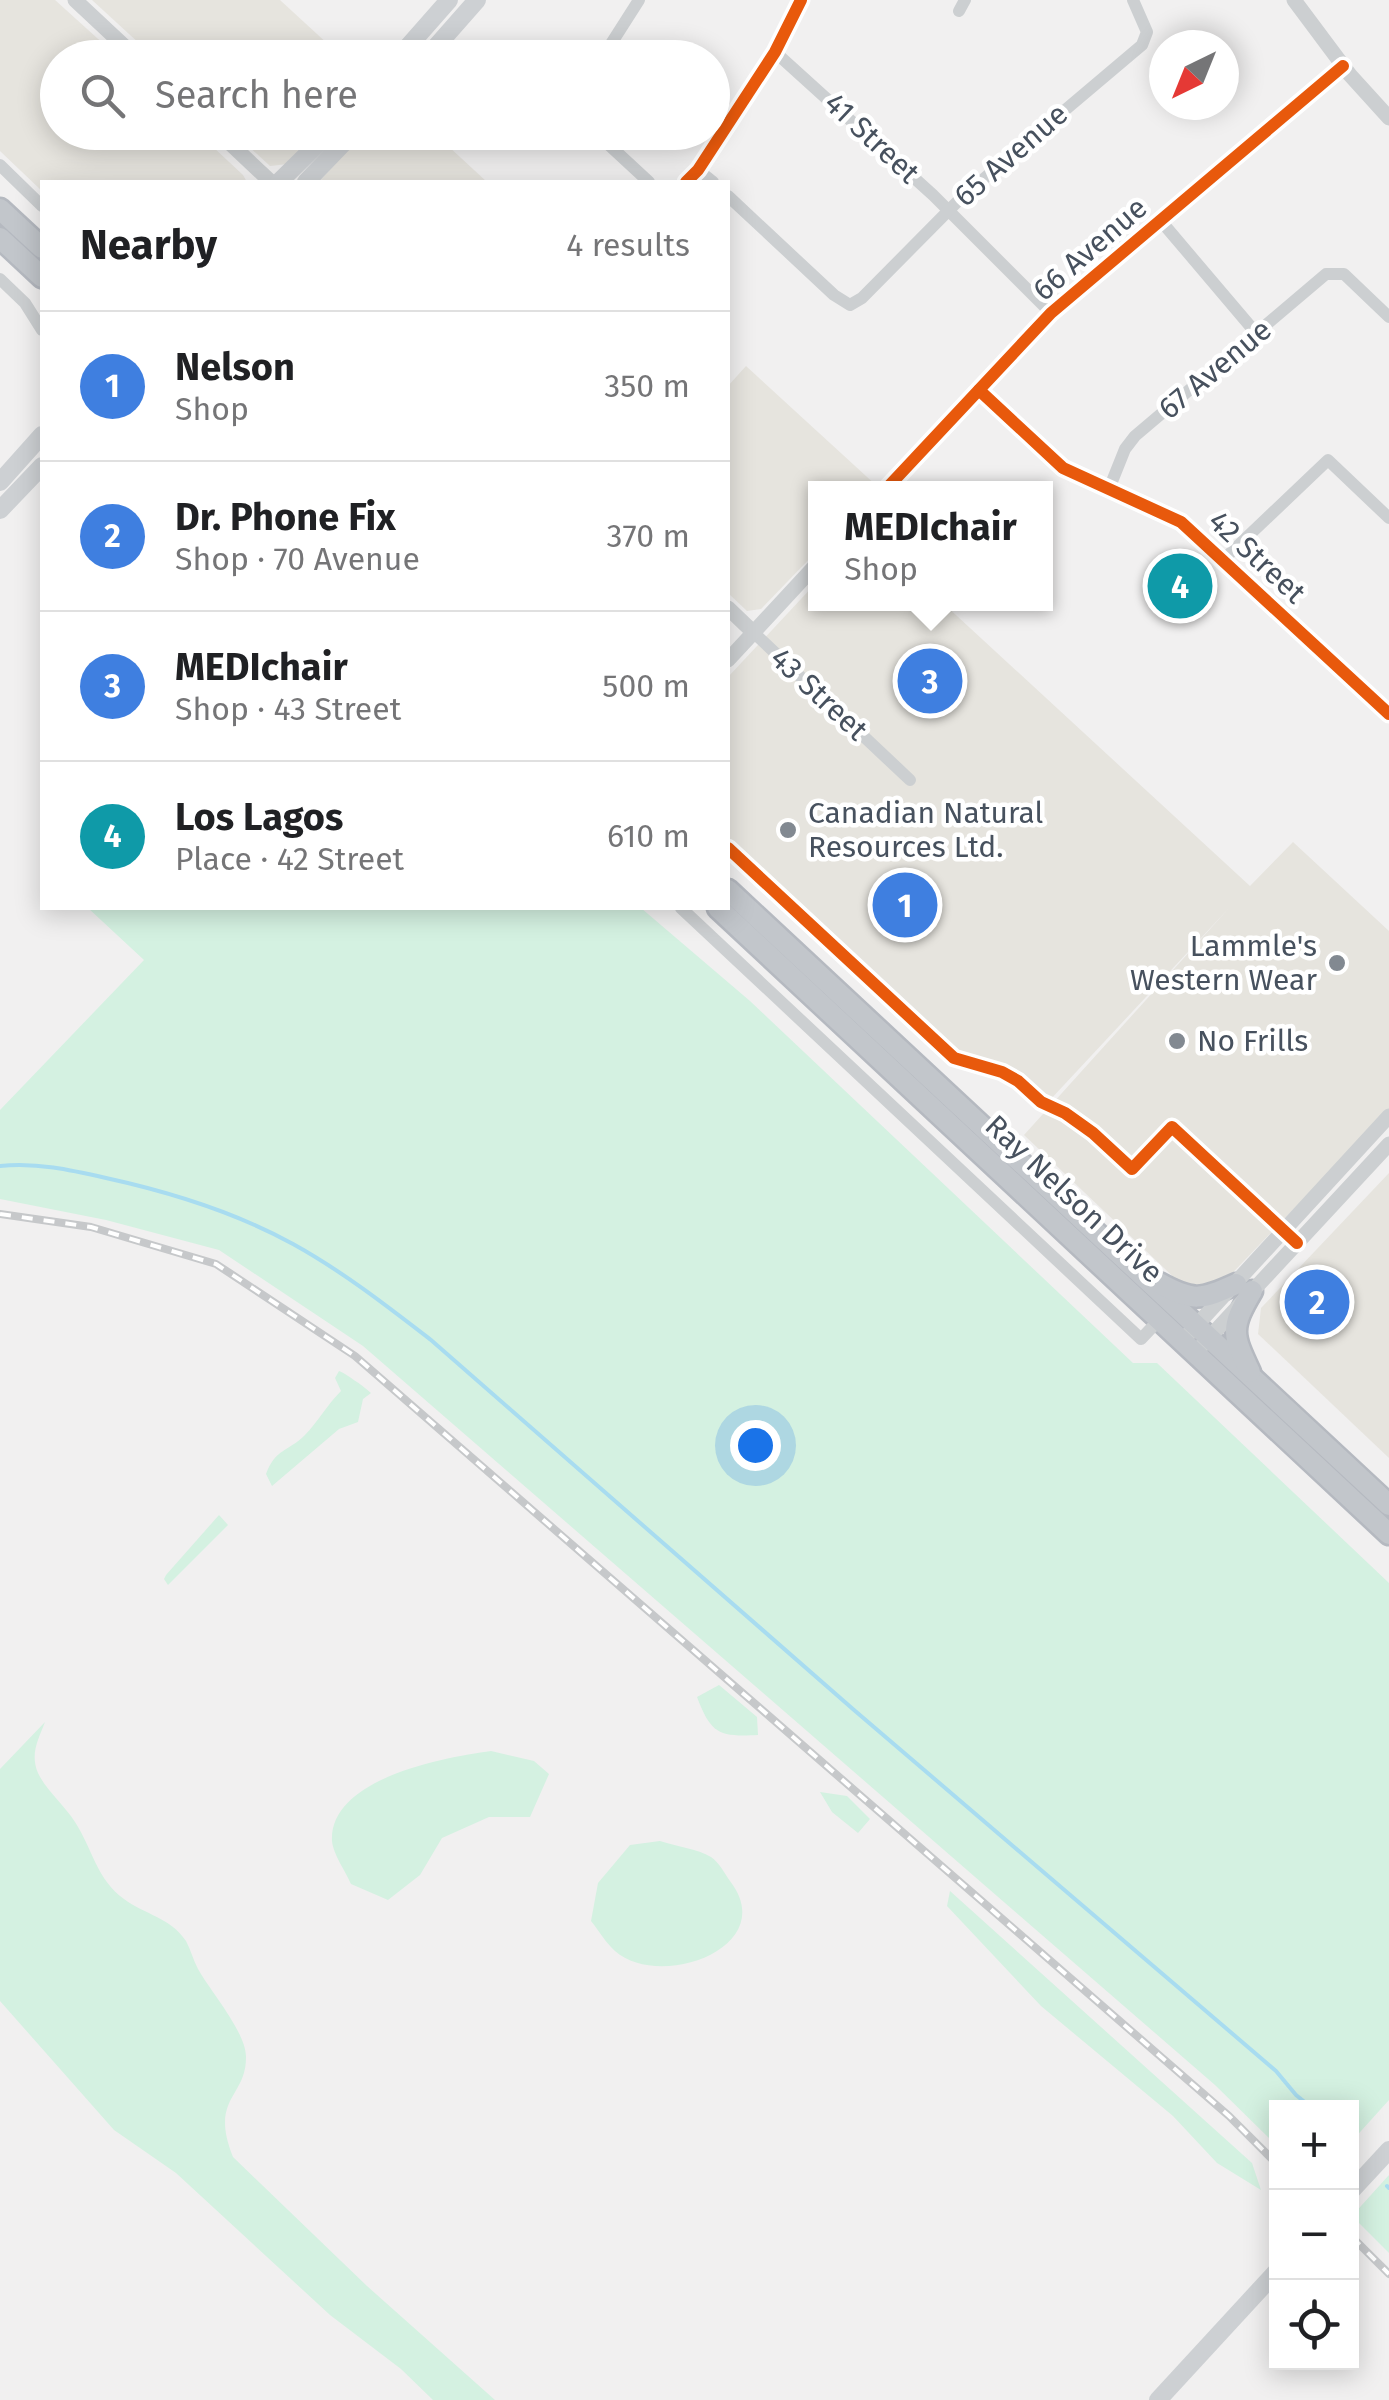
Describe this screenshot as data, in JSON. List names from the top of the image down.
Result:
{
  "streets": {
    "highway": ["Ray Nelson Drive"],
    "street": [
      "41 Street",
      "65 Avenue",
      "66 Avenue",
      "67 Avenue",
      "42 Street",
      "43 Street"
    ]
  },
  "crossings": [
    ["41 Street", "65 Avenue"],
    ["41 Street", "66 Avenue"],
    ["66 Avenue", "42 Street"],
    ["67 Avenue", "42 Street"]
  ],
  "places": ["Canadian Natural Resources Ltd.", "Lammle's Western Wear", "No Frills"],
  "north": "bottom left",
  "page": {
    "search": "Search here",
    "heading": ["Nearby", "4 results"],
    "list": [
      {
        "mark": "1",
        "name": "Nelson",
        "note": "Shop",
        "value": "350 m"
      },
      {
        "mark": "2",
        "name": "Dr. Phone Fix",
        "note": "Shop · 70 Avenue",
        "value": "370 m"
      },
      {
        "mark": "3",
        "name": "MEDIchair",
        "note": "Shop · 43 Street",
        "value": "500 m"
      },
      {
        "mark": "4",
        "name": "Los Lagos",
        "note": "Place · 42 Street",
        "value": "610 m"
      }
    ],
    "popup": ["MEDIchair", "Shop"],
    "pins": [
      "4",
      "3",
      "1",
      "2"
    ],
    "map_buttons": ["+", "−"]
  }
}
